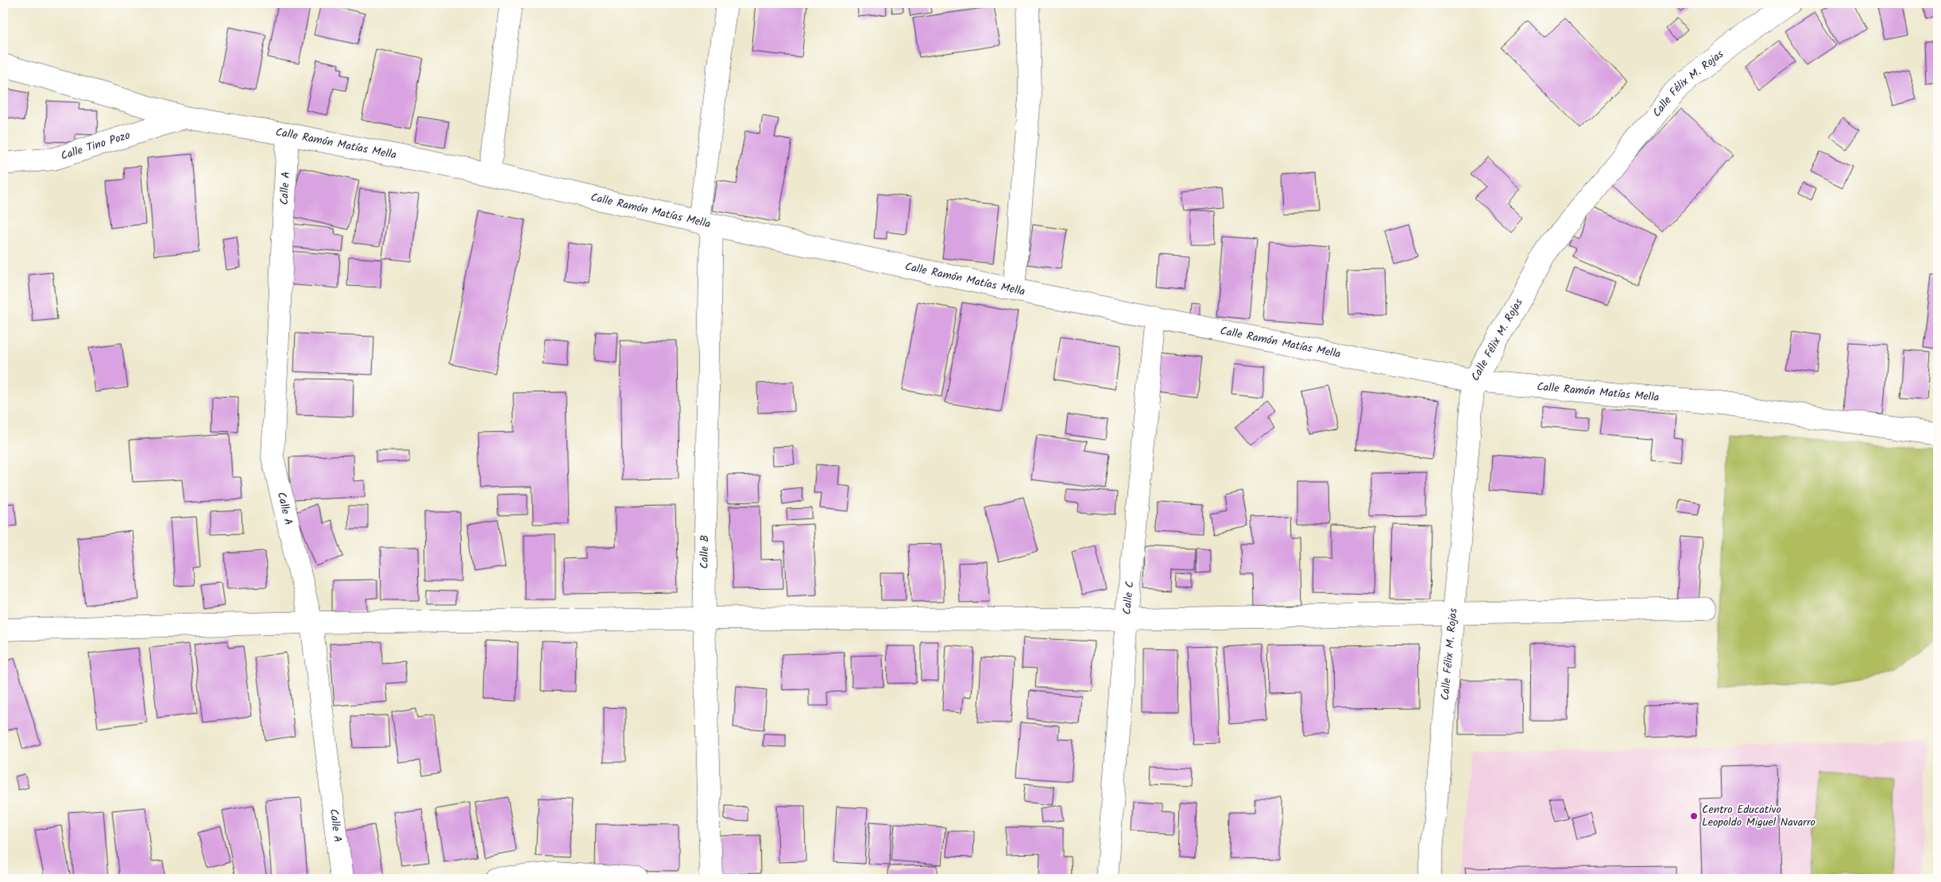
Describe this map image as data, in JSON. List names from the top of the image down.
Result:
{
  "streets": {
    "street": [
      "Calle Félix M. Rojas",
      "Calle Ramón Matías Mella",
      "Calle Tino Pozo",
      "Calle A",
      "Calle B",
      "Calle C"
    ]
  },
  "crossings": [
    ["Calle Félix M. Rojas", "Calle Ramón Matías Mella"],
    ["Calle Ramón Matías Mella", "Calle Tino Pozo"],
    ["Calle Ramón Matías Mella", "Calle A"],
    ["Calle Ramón Matías Mella", "Calle B"],
    ["Calle Ramón Matías Mella", "Calle C"]
  ],
  "places": ["Centro Educativo Leopoldo Miguel Navarro"]
}
